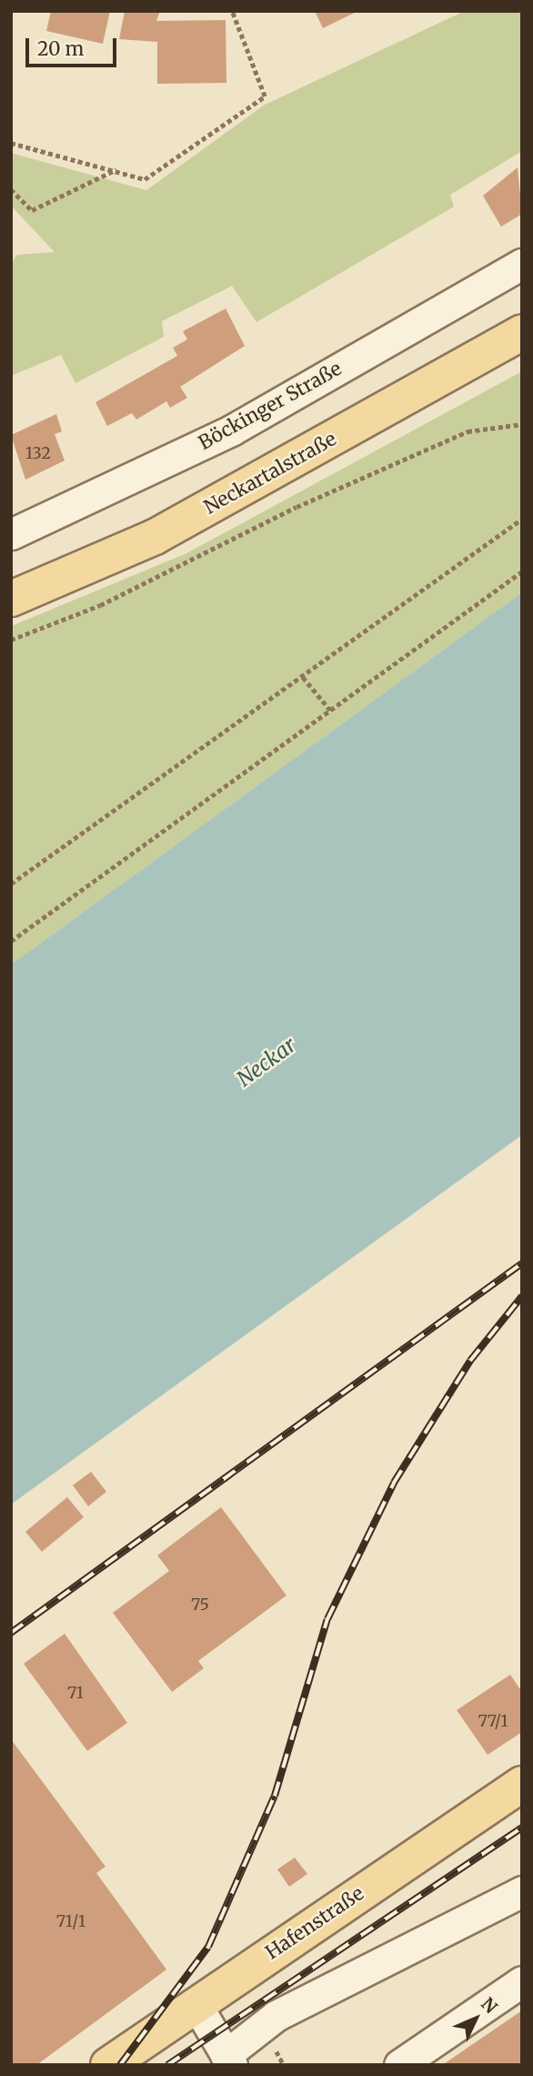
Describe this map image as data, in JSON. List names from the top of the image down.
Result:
{
  "streets": {
    "main road": ["Neckartalstraße", "Hafenstraße"],
    "street": ["Böckinger Straße"]
  },
  "water": ["Neckar"],
  "house_numbers": [
    "132",
    "75",
    "71",
    "77/1",
    "71/1"
  ],
  "scale_bar": "20 m",
  "north": "top right"
}
